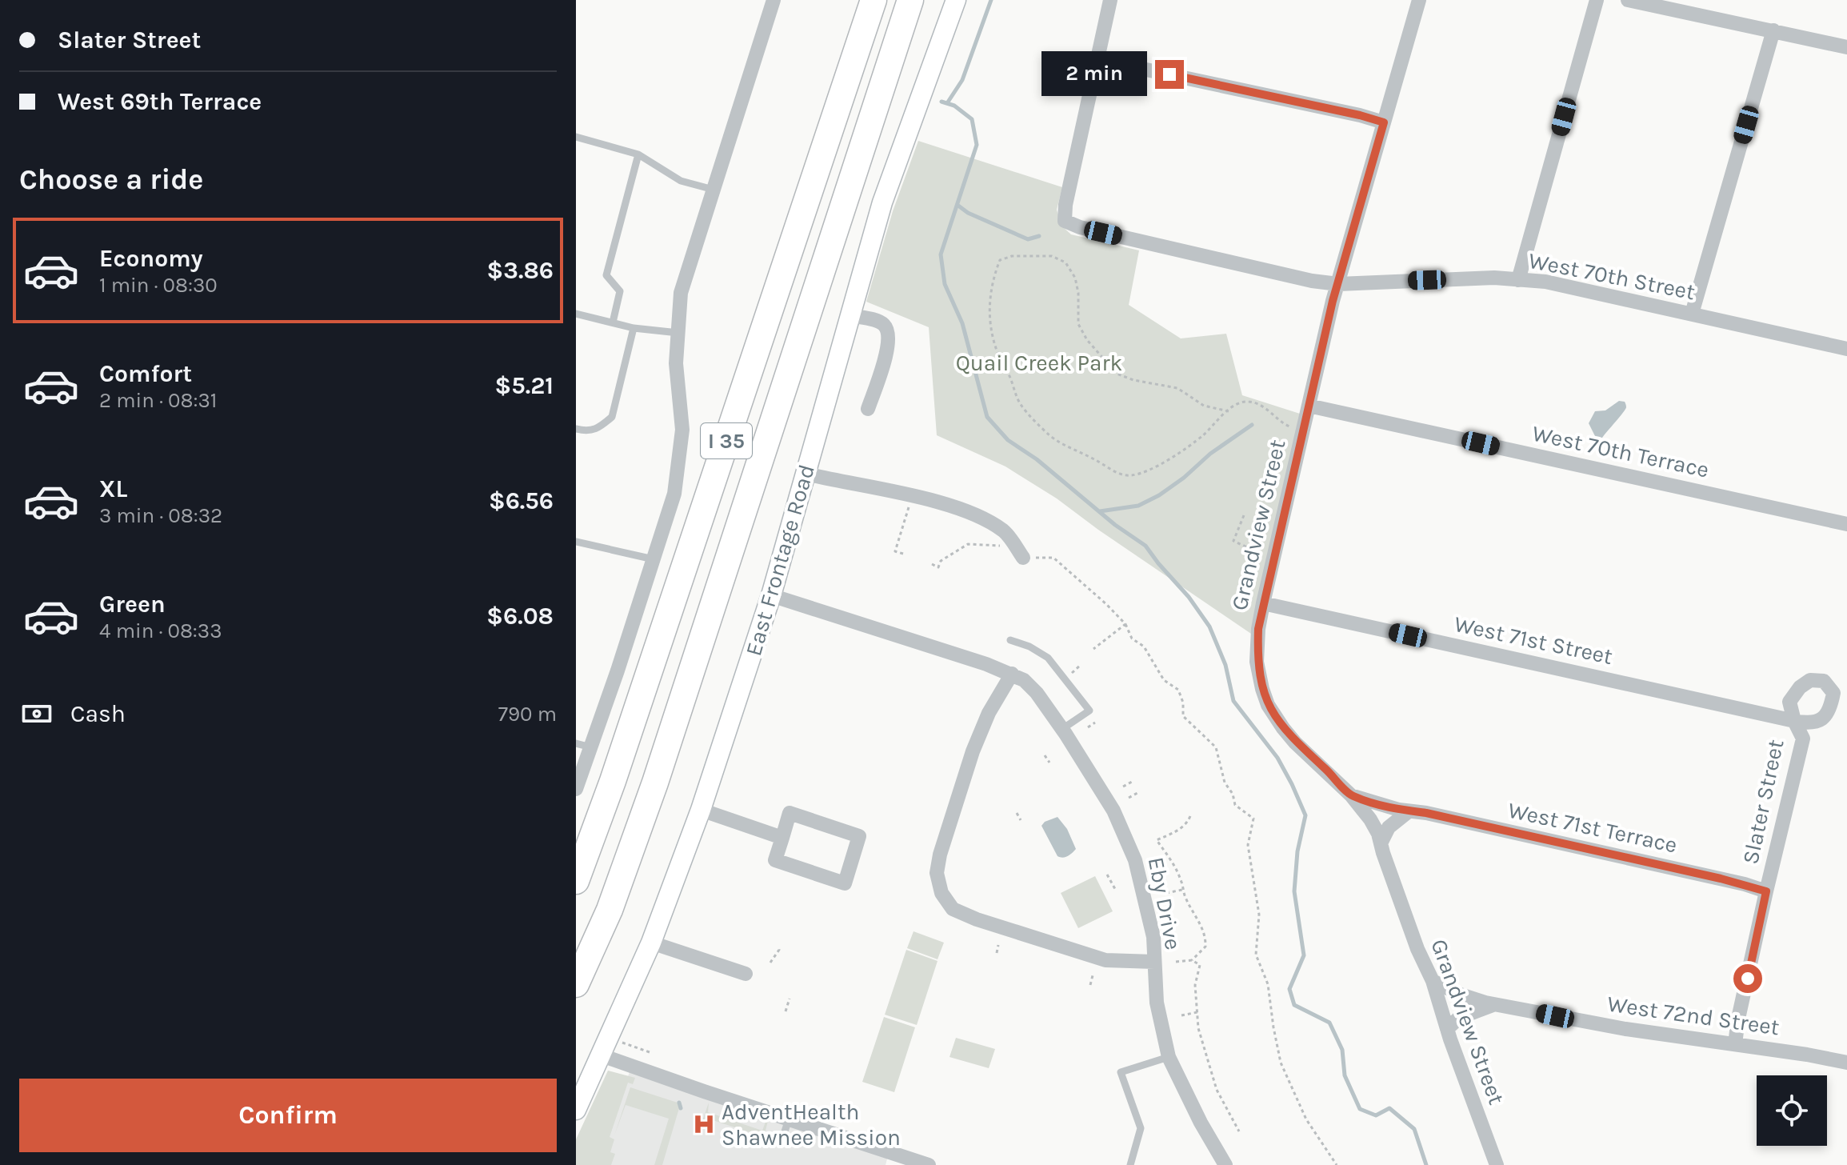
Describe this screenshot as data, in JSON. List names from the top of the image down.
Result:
{
  "streets": {
    "highway": ["I 35"],
    "street": [
      "West 70th Street",
      "West 70th Terrace",
      "Grandview Street",
      "East Frontage Road",
      "West 71st Street",
      "Slater Street",
      "West 71st Terrace",
      "Eby Drive",
      "West 72nd Street"
    ]
  },
  "crossings": [
    ["West 70th Street", "Grandview Street"],
    ["West 70th Terrace", "Grandview Street"],
    ["Grandview Street", "West 71st Street"],
    ["Grandview Street", "West 71st Terrace"],
    ["Grandview Street", "West 72nd Street"],
    ["East Frontage Road", "Eby Drive"],
    ["West 71st Street", "Slater Street"],
    ["Slater Street", "West 71st Terrace"],
    ["Slater Street", "West 72nd Street"]
  ],
  "parks": ["Quail Creek Park"],
  "places": {
    "hospital": ["AdventHealth Shawnee Mission"]
  },
  "page": {
    "banner": ["Slater Street", "West 69th Terrace"],
    "bubble": "2 min",
    "heading": "Choose a ride",
    "list": [
      {
        "name": "Economy",
        "note": "1 min · 08:30",
        "value": "$3.86"
      },
      {
        "name": "Comfort",
        "note": "2 min · 08:31",
        "value": "$5.21"
      },
      {
        "name": "XL",
        "note": "3 min · 08:32",
        "value": "$6.56"
      },
      {
        "name": "Green",
        "note": "4 min · 08:33",
        "value": "$6.08"
      }
    ],
    "pay": ["Cash", "790 m"],
    "buttons": "Confirm"
  }
}
